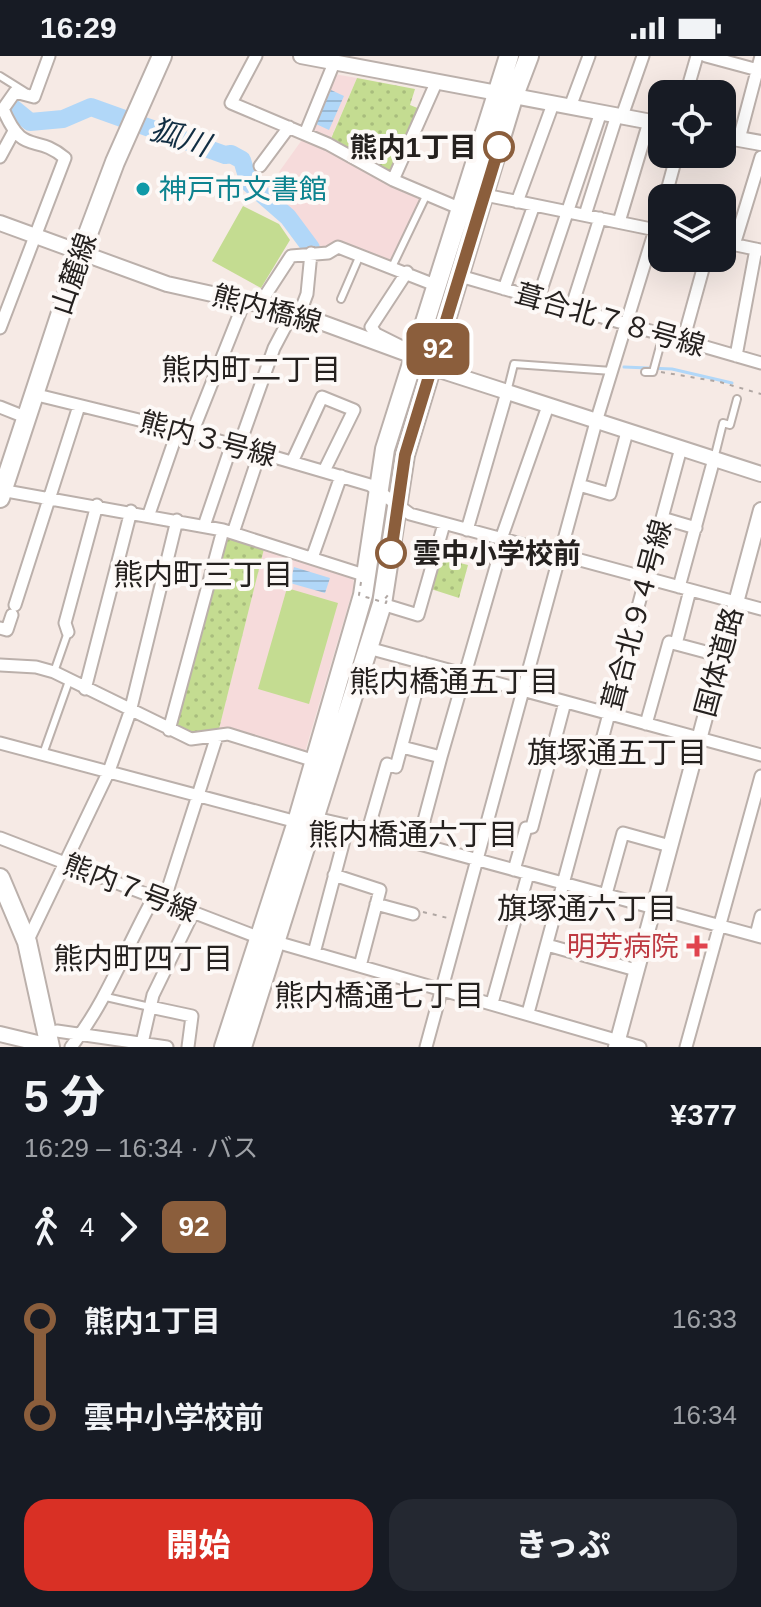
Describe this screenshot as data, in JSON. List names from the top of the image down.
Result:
{
  "streets": {
    "main road": ["山麓線"],
    "street": [
      "熊内橋線",
      "葺合北７８号線",
      "熊内３号線",
      "葺合北９４号線",
      "国体道路",
      "熊内７号線"
    ]
  },
  "crossings": [
    ["山麓線", "熊内橋線"],
    ["山麓線", "熊内３号線"],
    ["熊内橋線", "葺合北９４号線"],
    ["熊内３号線", "葺合北９４号線"],
    ["熊内３号線", "国体道路"],
    ["葺合北９４号線", "熊内７号線"],
    ["国体道路", "熊内７号線"]
  ],
  "districts": [
    "熊内町二丁目",
    "熊内町三丁目",
    "熊内橋通五丁目",
    "旗塚通五丁目",
    "熊内橋通六丁目",
    "旗塚通六丁目",
    "熊内町四丁目",
    "熊内橋通七丁目"
  ],
  "water": ["狐川"],
  "places": {
    "other": ["熊内1丁目", "神戸市文書館", "雲中小学校前"],
    "health": ["明芳病院"]
  },
  "lines": ["bus line 92"],
  "page": {
    "status": "16:29",
    "on_map": "92",
    "heading": ["5 分", "16:29 – 16:34 · バス", "¥377"],
    "legs": ["4", "92"],
    "list": [
      {
        "name": "熊内1丁目",
        "value": "16:33"
      },
      {
        "name": "雲中小学校前",
        "value": "16:34"
      }
    ],
    "buttons": ["開始", "きっぷ"]
  }
}
